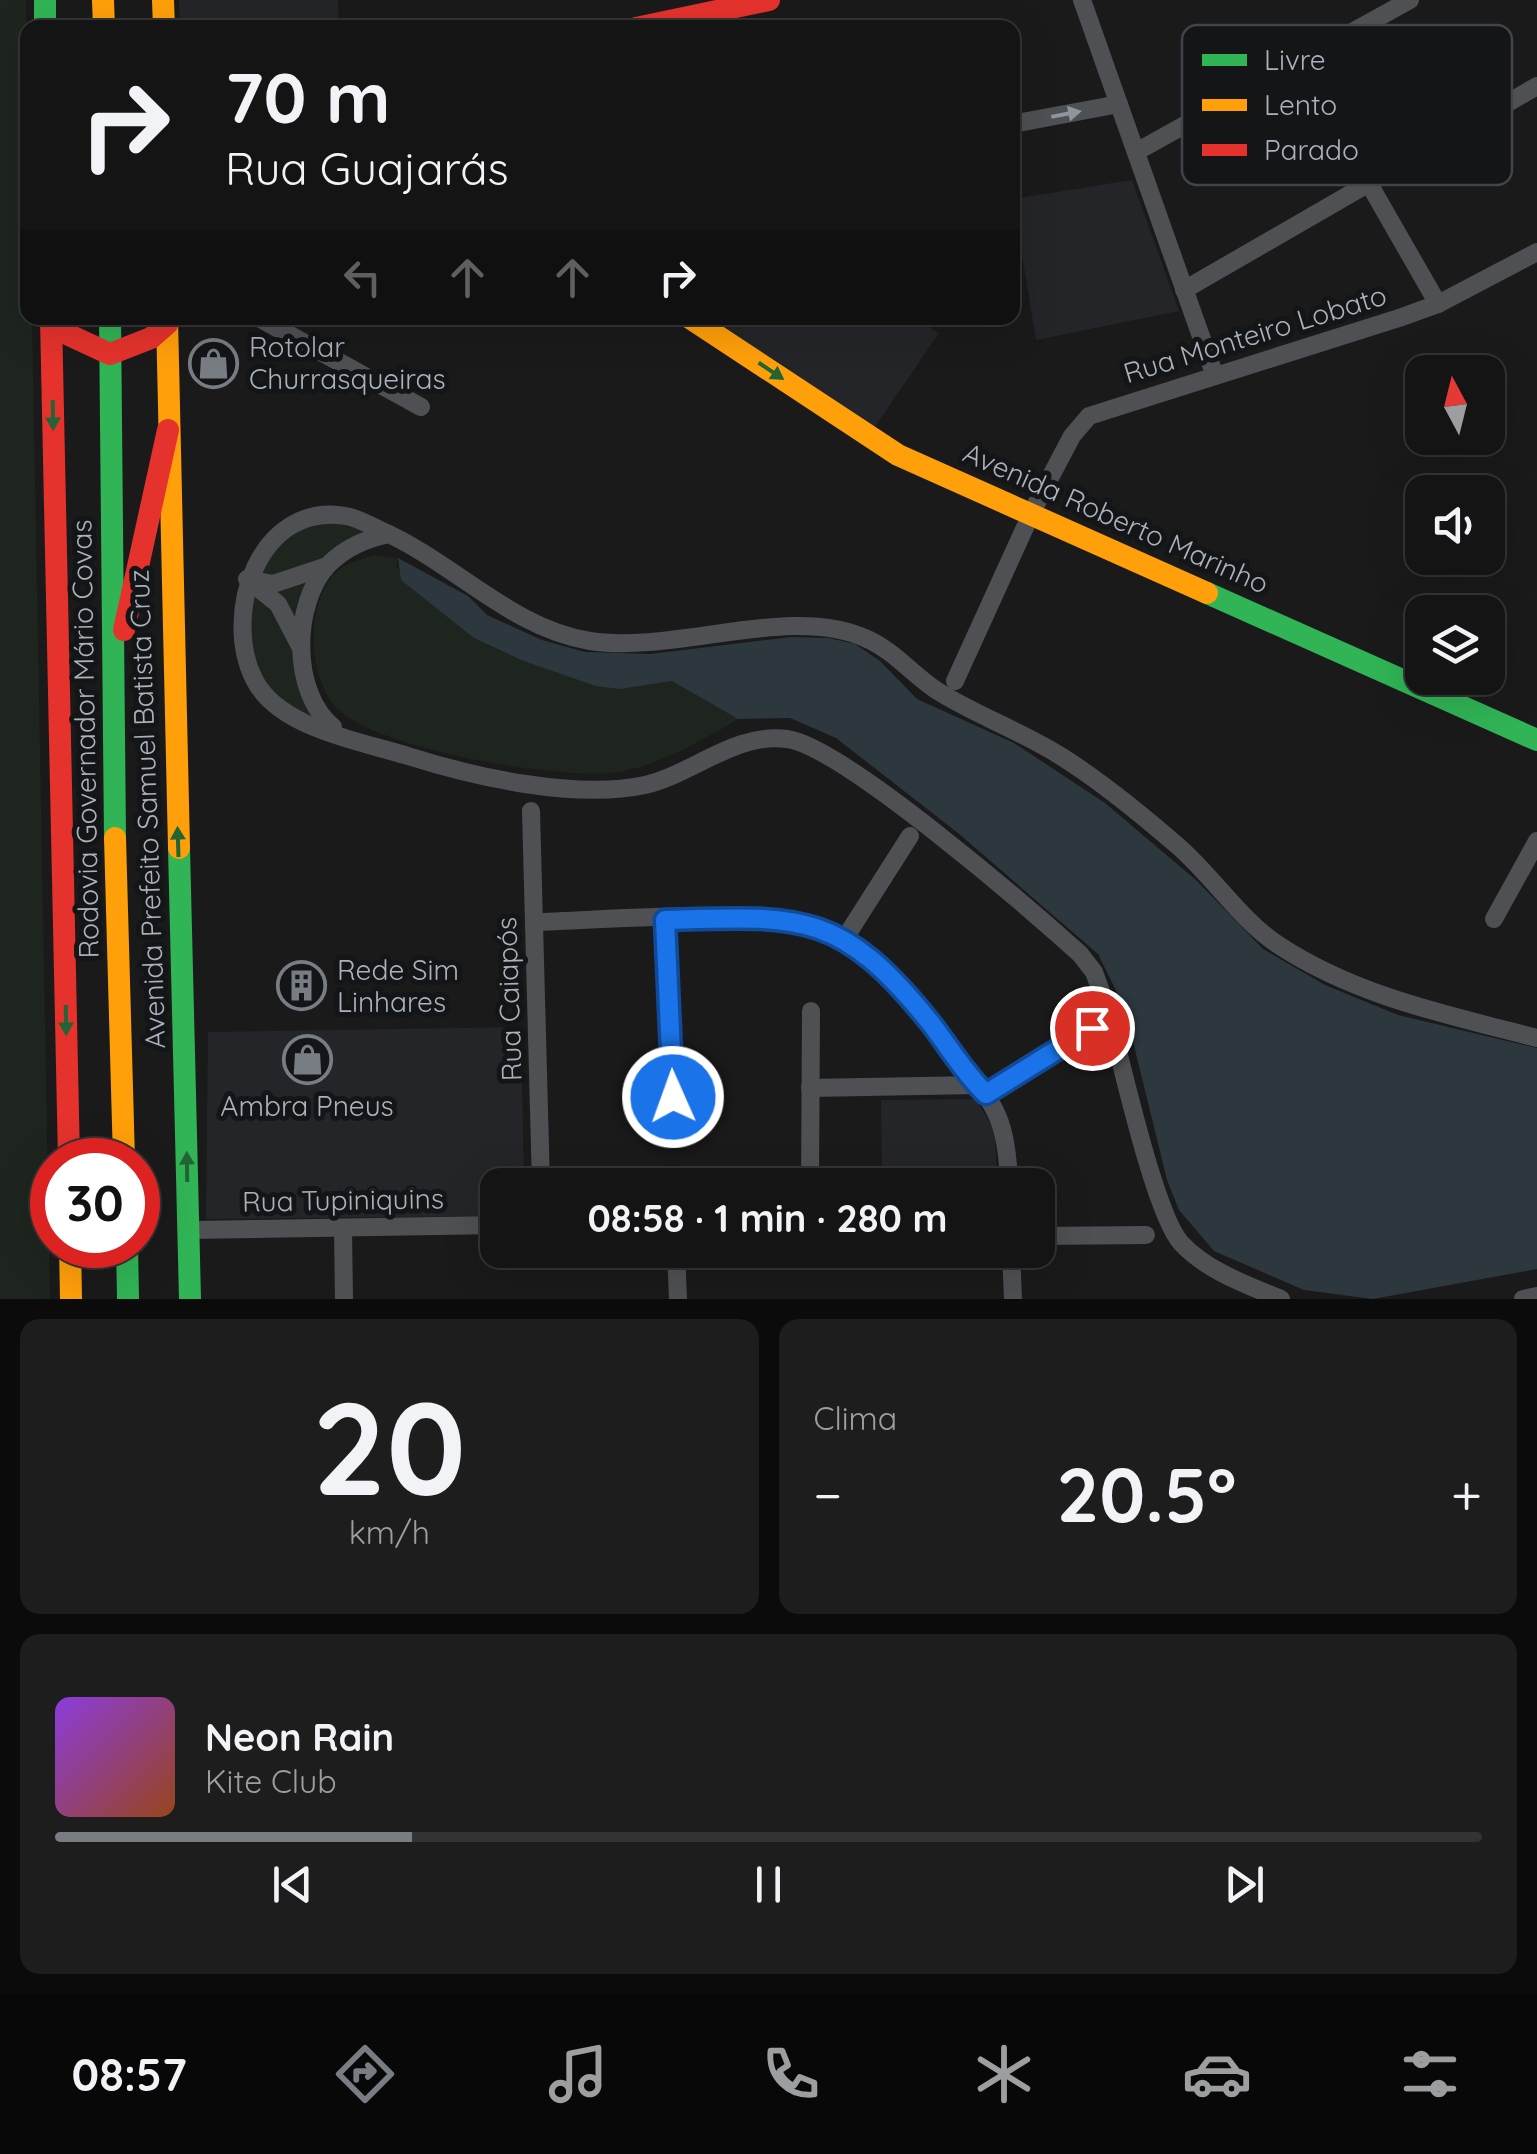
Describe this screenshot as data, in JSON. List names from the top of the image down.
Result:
{
  "streets": {
    "main road": ["Avenida Roberto Marinho", "Rodovia Governador Mário Covas", "Avenida Prefeito Samuel Batista Cruz"],
    "street": ["Rua Monteiro Lobato", "Rua Caiapós", "Rua Tupiniquins"]
  },
  "crossings": [
    ["Rua Monteiro Lobato", "Avenida Roberto Marinho"],
    ["Avenida Prefeito Samuel Batista Cruz", "Rua Tupiniquins"]
  ],
  "one_way": ["Avenida Roberto Marinho"],
  "places": {
    "shop": ["Rotolar Churrasqueiras", "Ambra Pneus"],
    "building": ["Rede Sim Linhares"]
  },
  "legend": ["Livre", "Lento", "Parado"],
  "north": "top",
  "page": {
    "turn": ["70 m", "Rua Guajarás"],
    "limit": "30",
    "trip": "08:58 · 1 min · 280 m",
    "tile": [
      ["20", "km/h"],
      "Clima"
    ],
    "heat": ["−", "20.5°", "+"],
    "song": ["Neon Rain", "Kite Club"],
    "tabs": "08:57"
  }
}
